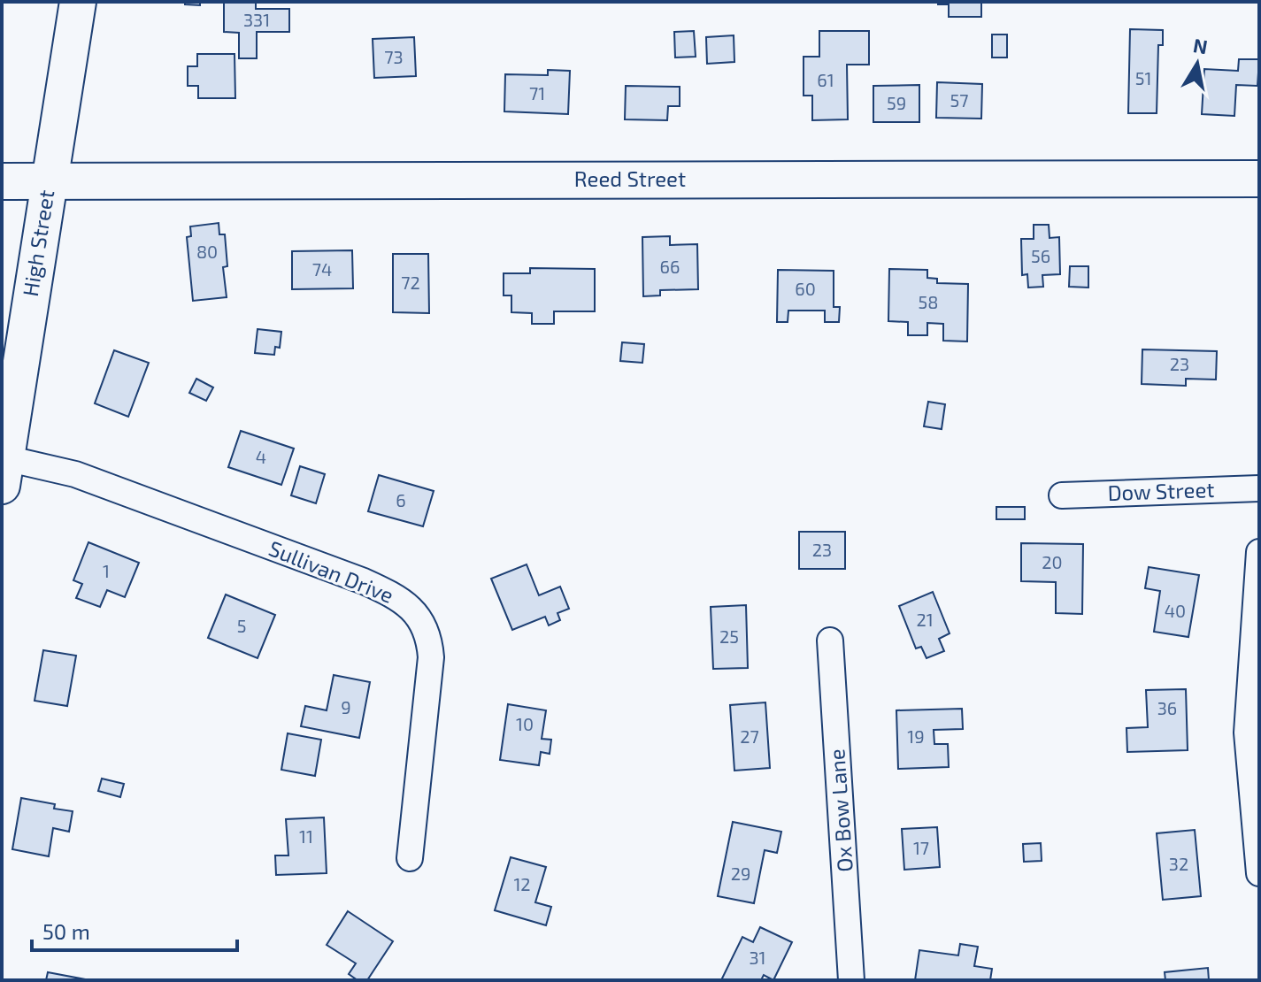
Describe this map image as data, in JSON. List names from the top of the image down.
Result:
{
  "streets": {
    "main road": ["Reed Street", "High Street"],
    "street": ["Dow Street", "Sullivan Drive", "Ox Bow Lane"]
  },
  "crossings": [
    ["Reed Street", "High Street"],
    ["High Street", "Sullivan Drive"]
  ],
  "house_numbers": [
    "331",
    "73",
    "51",
    "61",
    "71",
    "57",
    "59",
    "80",
    "56",
    "66",
    "74",
    "72",
    "60",
    "58",
    "23",
    "4",
    "6",
    "23",
    "20",
    "1",
    "40",
    "21",
    "5",
    "25",
    "9",
    "36",
    "10",
    "27",
    "19",
    "11",
    "17",
    "32",
    "29",
    "12",
    "31"
  ],
  "scale_bar": "50 m",
  "north": "top"
}
